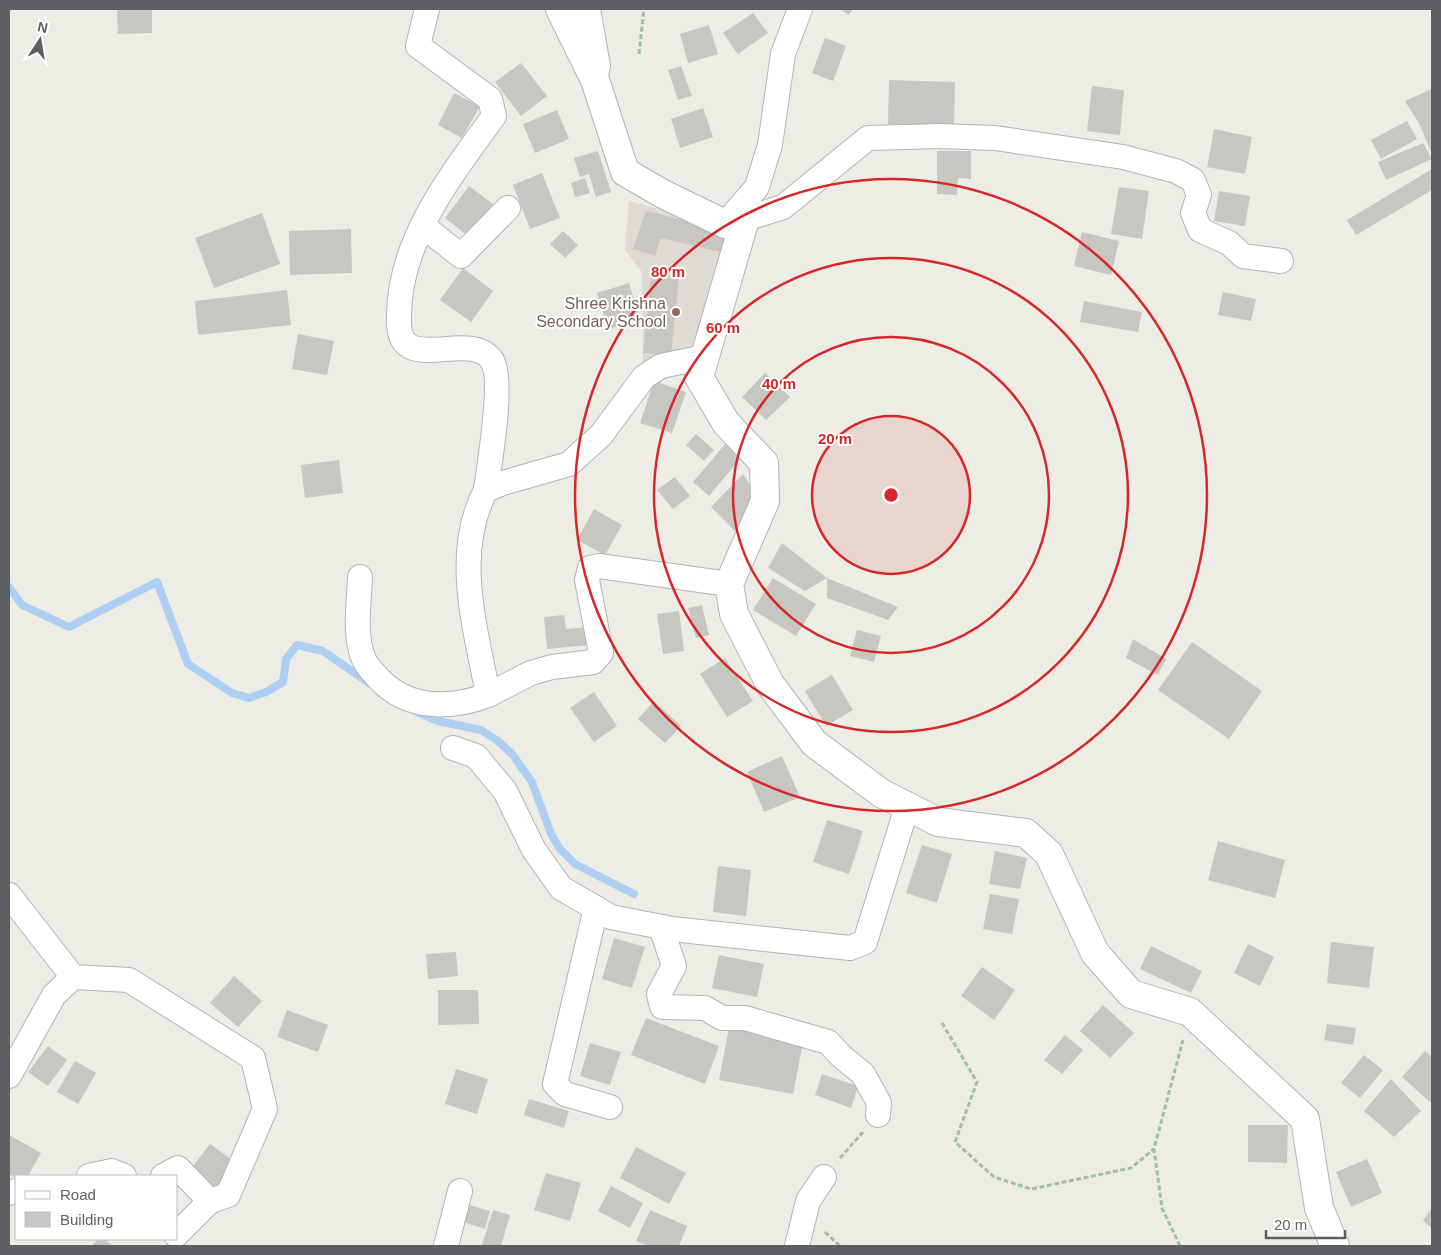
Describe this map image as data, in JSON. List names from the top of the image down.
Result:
{
  "places": ["Shree Krishna Secondary School"],
  "legend": ["Road", "Building"],
  "scale_bar": "20 m",
  "north": "top",
  "rings": [
    "80 m",
    "60 m",
    "40 m",
    "20 m"
  ]
}
